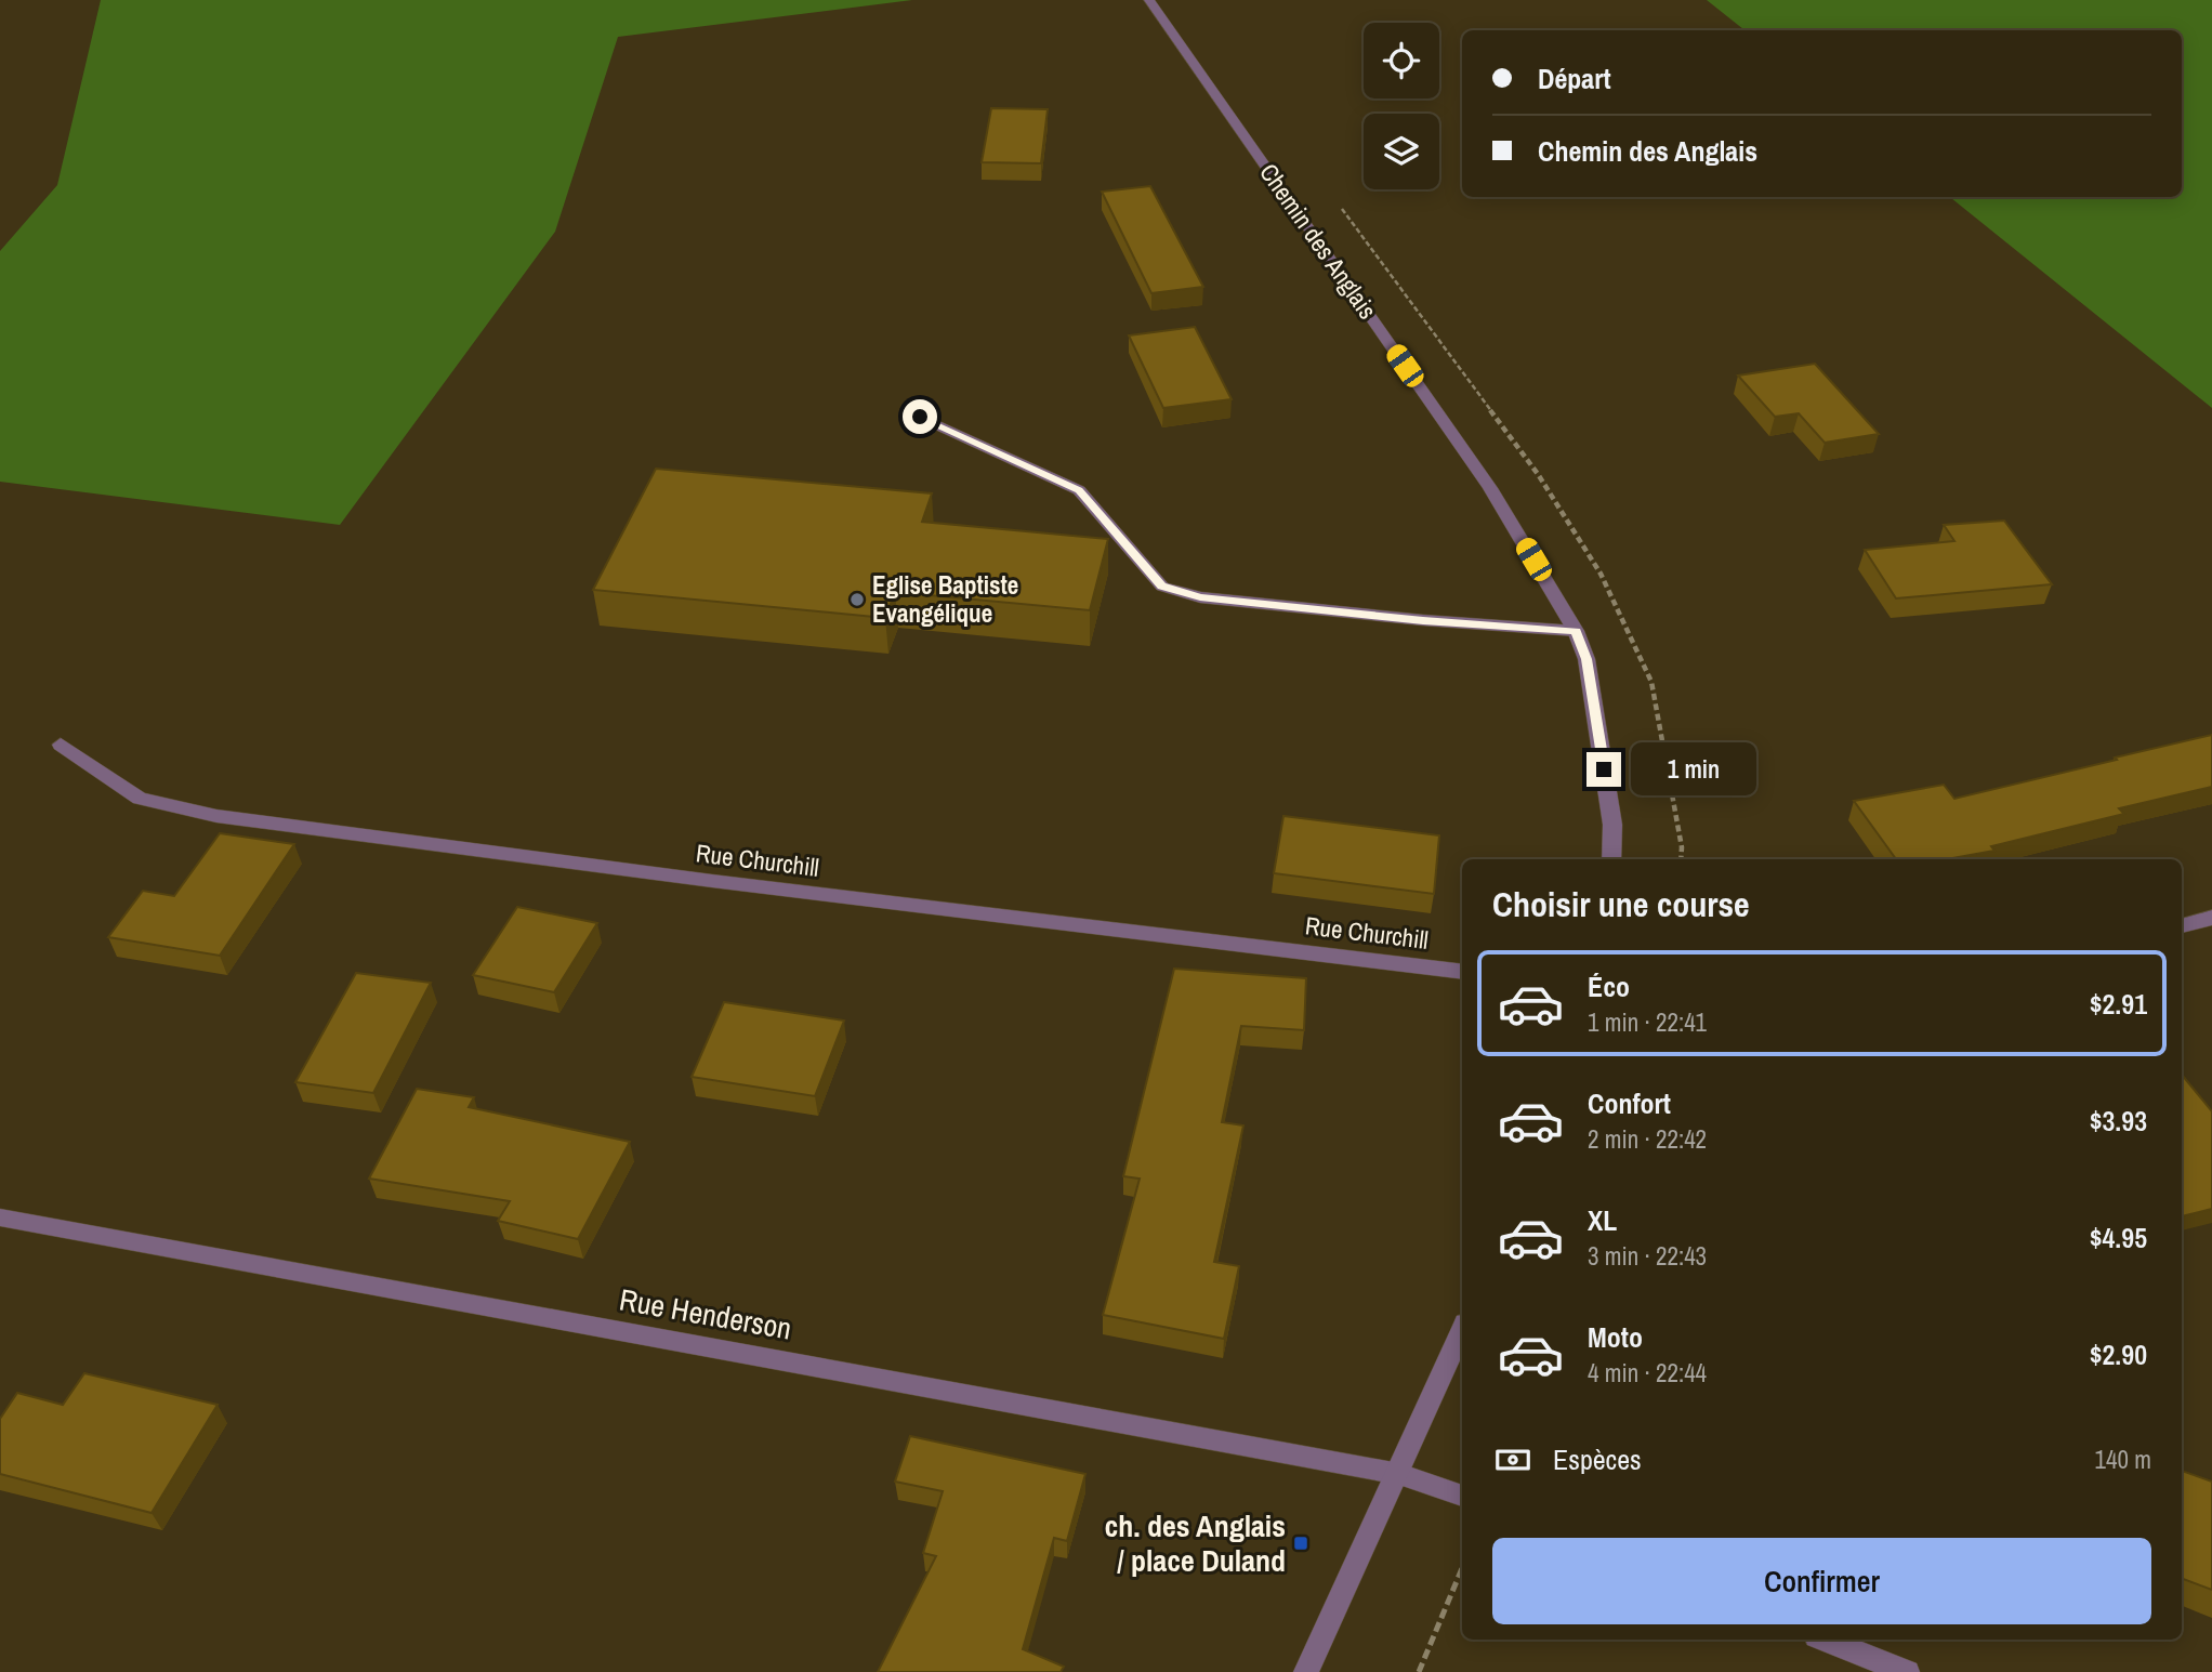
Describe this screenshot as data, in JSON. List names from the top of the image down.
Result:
{
  "streets": {
    "street": ["Chemin des Anglais", "Rue Churchill", "Rue Henderson"]
  },
  "places": {
    "other": ["Eglise Baptiste Evangélique"],
    "transit": ["ch. des Anglais / place Duland"]
  },
  "page": {
    "banner": ["Départ", "Chemin des Anglais"],
    "bubble": "1 min",
    "heading": "Choisir une course",
    "list": [
      {
        "name": "Éco",
        "note": "1 min · 22:41",
        "value": "$2.91"
      },
      {
        "name": "Confort",
        "note": "2 min · 22:42",
        "value": "$3.93"
      },
      {
        "name": "XL",
        "note": "3 min · 22:43",
        "value": "$4.95"
      },
      {
        "name": "Moto",
        "note": "4 min · 22:44",
        "value": "$2.90"
      }
    ],
    "pay": ["Espèces", "140 m"],
    "buttons": "Confirmer"
  }
}
